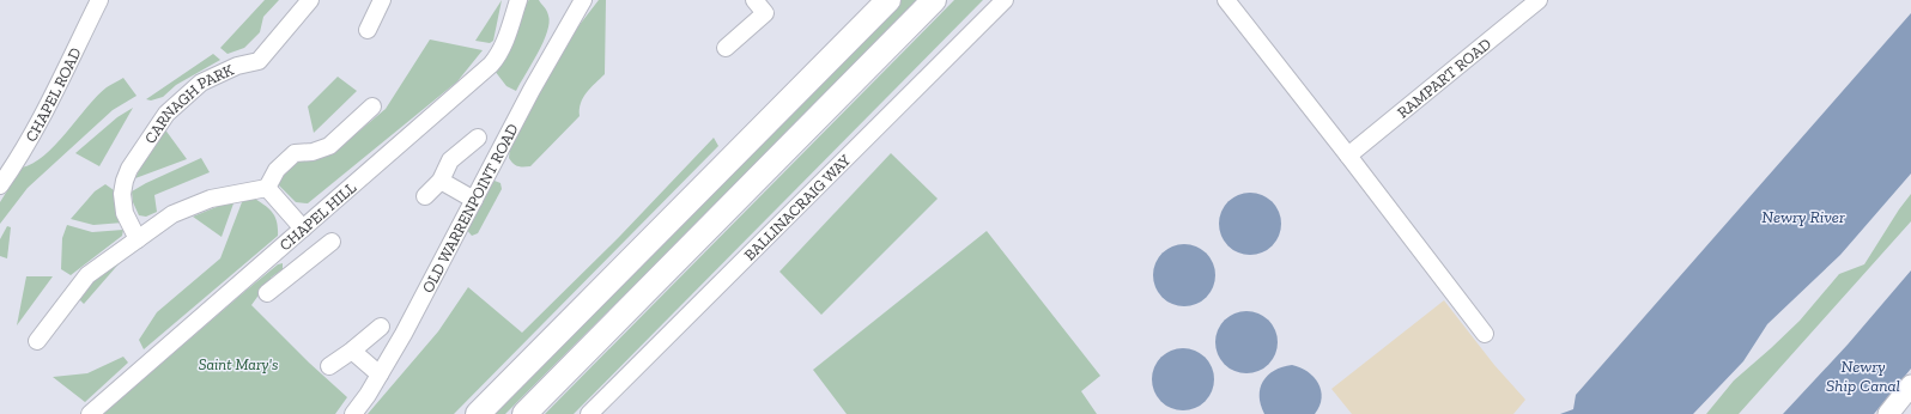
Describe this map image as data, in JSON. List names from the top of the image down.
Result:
{
  "streets": {
    "street": [
      "RAMPART ROAD",
      "CHAPEL ROAD",
      "CARNAGH PARK",
      "BALLINACRAIG WAY",
      "OLD WARRENPOINT ROAD",
      "CHAPEL HILL"
    ]
  },
  "water": ["Newry River", "Newry Ship Canal"],
  "parks": ["Saint Mary's"]
}
